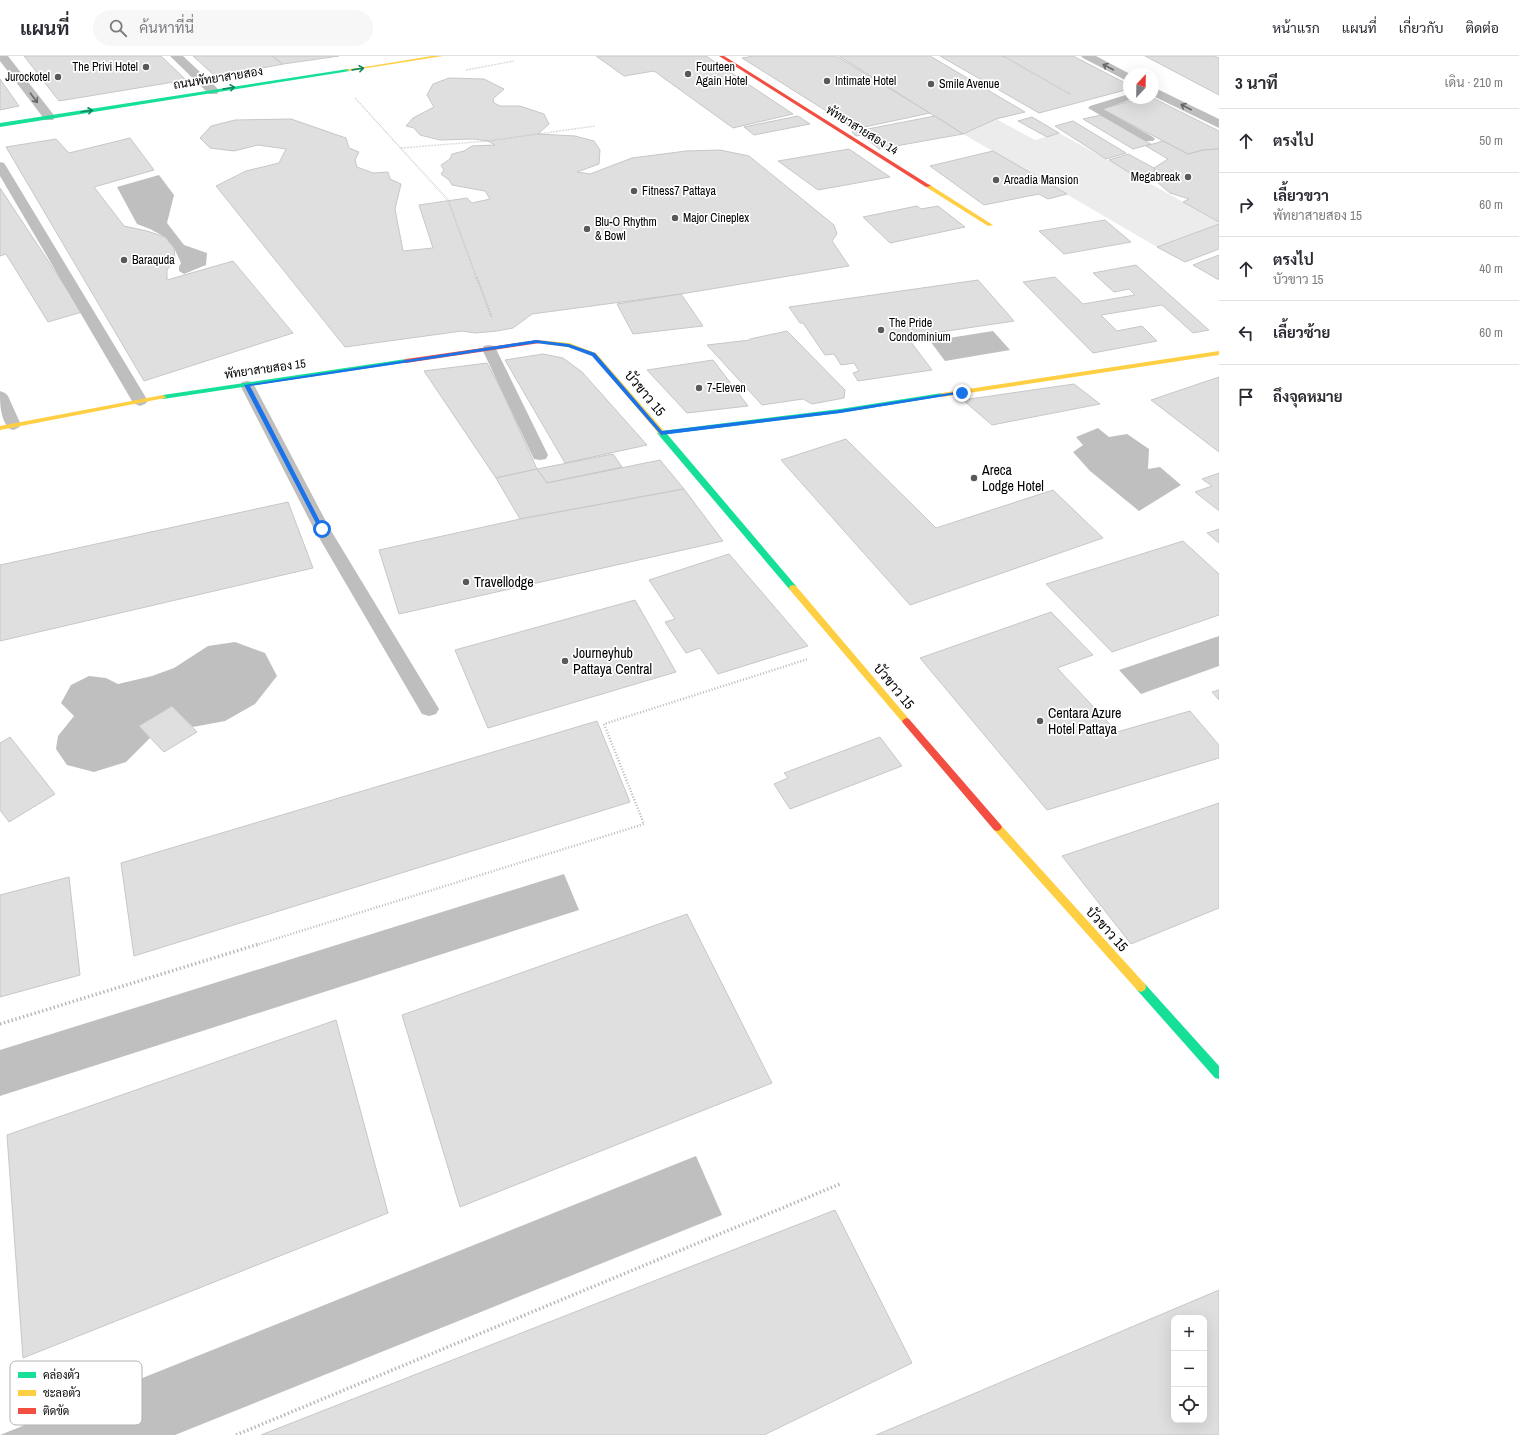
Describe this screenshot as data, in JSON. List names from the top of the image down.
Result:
{
  "streets": {
    "street": [
      "ถนนพัทยาสายสอง",
      "พัทยาสายสอง 14",
      "พัทยาสายสอง 15",
      "บัวขาว 15"
    ]
  },
  "crossings": [
    ["พัทยาสายสอง 15", "บัวขาว 15"]
  ],
  "one_way": ["ถนนพัทยาสายสอง"],
  "places": [
    "The Privi Hotel",
    "Fourteen Again Hotel",
    "Jurockotel",
    "Intimate Hotel",
    "Smile Avenue",
    "Megabreak",
    "Arcadia Mansion",
    "Fitness7 Pattaya",
    "Major Cineplex",
    "Blu-O Rhythm & Bowl",
    "Baraquda",
    "The Pride Condominium",
    "7-Eleven",
    "Areca Lodge Hotel",
    "Travellodge",
    "Journeyhub Pattaya Central",
    "Centara Azure Hotel Pattaya"
  ],
  "legend": ["คล่องตัว", "ชะลอตัว", "ติดขัด"],
  "north": "top",
  "page": {
    "header": "แผนที่",
    "search": "ค้นหาที่นี่",
    "nav": [
      "หน้าแรก",
      "แผนที่",
      "เกี่ยวกับ",
      "ติดต่อ"
    ],
    "heading": ["3 นาที", "เดิน · 210 m"],
    "list": [
      ["ตรงไป", "50 m"],
      ["เลี้ยวขวา", "พัทยาสายสอง 15", "60 m"],
      ["ตรงไป", "บัวขาว 15", "40 m"],
      ["เลี้ยวซ้าย", "60 m"],
      "ถึงจุดหมาย"
    ],
    "map_buttons": ["+", "−"]
  }
}
